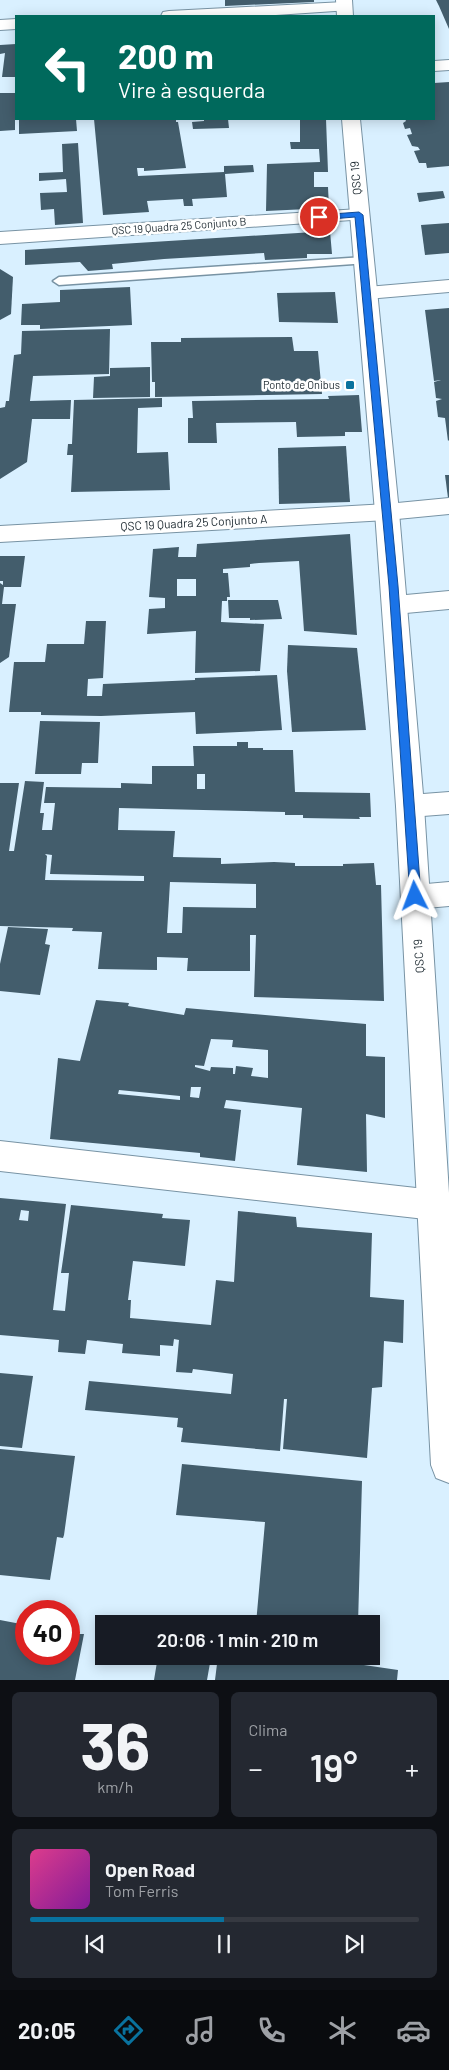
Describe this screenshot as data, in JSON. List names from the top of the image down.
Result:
{
  "streets": {
    "street": ["QSC 19", "QSC 19 Quadra 25 Conjunto B", "QSC 19 Quadra 25 Conjunto A"]
  },
  "crossings": [
    ["QSC 19", "QSC 19 Quadra 25 Conjunto B"],
    ["QSC 19", "QSC 19 Quadra 25 Conjunto A"]
  ],
  "places": {
    "transit": ["Ponto de Onibus"]
  },
  "page": {
    "turn": ["200 m", "Vire à esquerda"],
    "limit": "40",
    "trip": "20:06 · 1 min · 210 m",
    "tile": [
      ["36", "km/h"],
      "Clima"
    ],
    "heat": ["−", "19°", "+"],
    "song": ["Open Road", "Tom Ferris"],
    "tabs": "20:05"
  }
}
